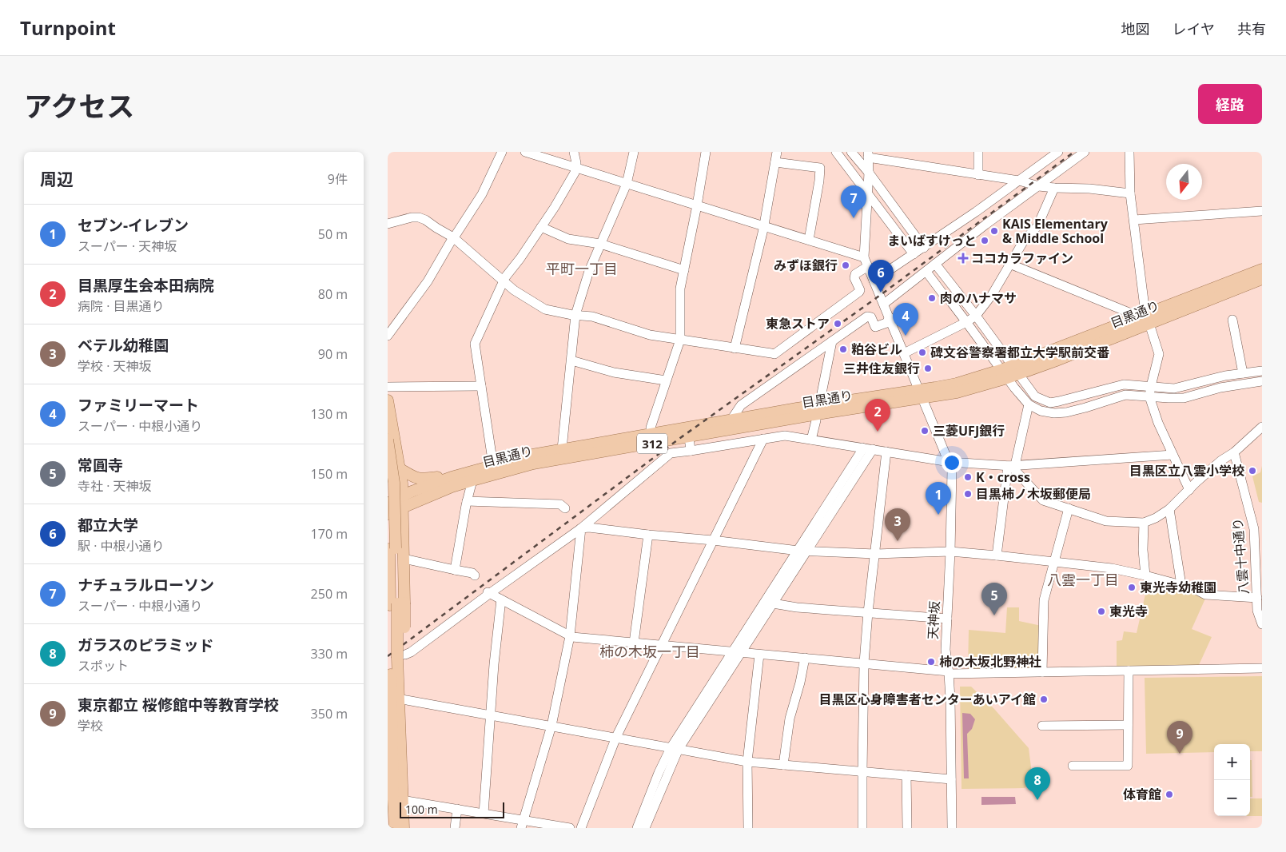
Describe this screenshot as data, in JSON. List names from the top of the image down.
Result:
{
  "streets": {
    "main road": ["目黒通り", "312"],
    "street": ["八雲十中通り", "天神坂"]
  },
  "crossings": [
    ["目黒通り", "天神坂"]
  ],
  "districts": ["平町一丁目", "八雲一丁目", "柿の木坂一丁目"],
  "places": {
    "other": [
      "KAIS Elementary & Middle School",
      "まいばすけっと",
      "みずほ銀行",
      "肉のハナマサ",
      "東急ストア",
      "粕谷ビル",
      "碑文谷警察署都立大学駅前交番",
      "三井住友銀行",
      "三菱UFJ銀行",
      "目黒区立八雲小学校",
      "K・cross",
      "目黒柿ノ木坂郵便局",
      "東光寺幼稚園",
      "東光寺",
      "柿の木坂北野神社",
      "目黒区心身障害者センターあいアイ館",
      "体育館"
    ],
    "health": ["ココカラファイン"]
  },
  "scale_bar": "100 m",
  "north": "bottom",
  "page": {
    "header": "Turnpoint",
    "nav": ["地図", "レイヤ", "共有"],
    "title": "アクセス",
    "buttons": "経路",
    "heading": ["周辺", "9件"],
    "pins": [
      "7",
      "6",
      "4",
      "2",
      "1",
      "3",
      "5",
      "9",
      "8"
    ],
    "list": [
      {
        "mark": "1",
        "name": "セブン-イレブン",
        "note": "スーパー · 天神坂",
        "value": "50 m"
      },
      {
        "mark": "2",
        "name": "目黒厚生会本田病院",
        "note": "病院 · 目黒通り",
        "value": "80 m"
      },
      {
        "mark": "3",
        "name": "ベテル幼稚園",
        "note": "学校 · 天神坂",
        "value": "90 m"
      },
      {
        "mark": "4",
        "name": "ファミリーマート",
        "note": "スーパー · 中根小通り",
        "value": "130 m"
      },
      {
        "mark": "5",
        "name": "常圓寺",
        "note": "寺社 · 天神坂",
        "value": "150 m"
      },
      {
        "mark": "6",
        "name": "都立大学",
        "note": "駅 · 中根小通り",
        "value": "170 m"
      },
      {
        "mark": "7",
        "name": "ナチュラルローソン",
        "note": "スーパー · 中根小通り",
        "value": "250 m"
      },
      {
        "mark": "8",
        "name": "ガラスのピラミッド",
        "note": "スポット",
        "value": "330 m"
      },
      {
        "mark": "9",
        "name": "東京都立 桜修館中等教育学校",
        "note": "学校",
        "value": "350 m"
      }
    ],
    "map_buttons": ["+", "−"],
    "scale": "100 m"
  }
}
